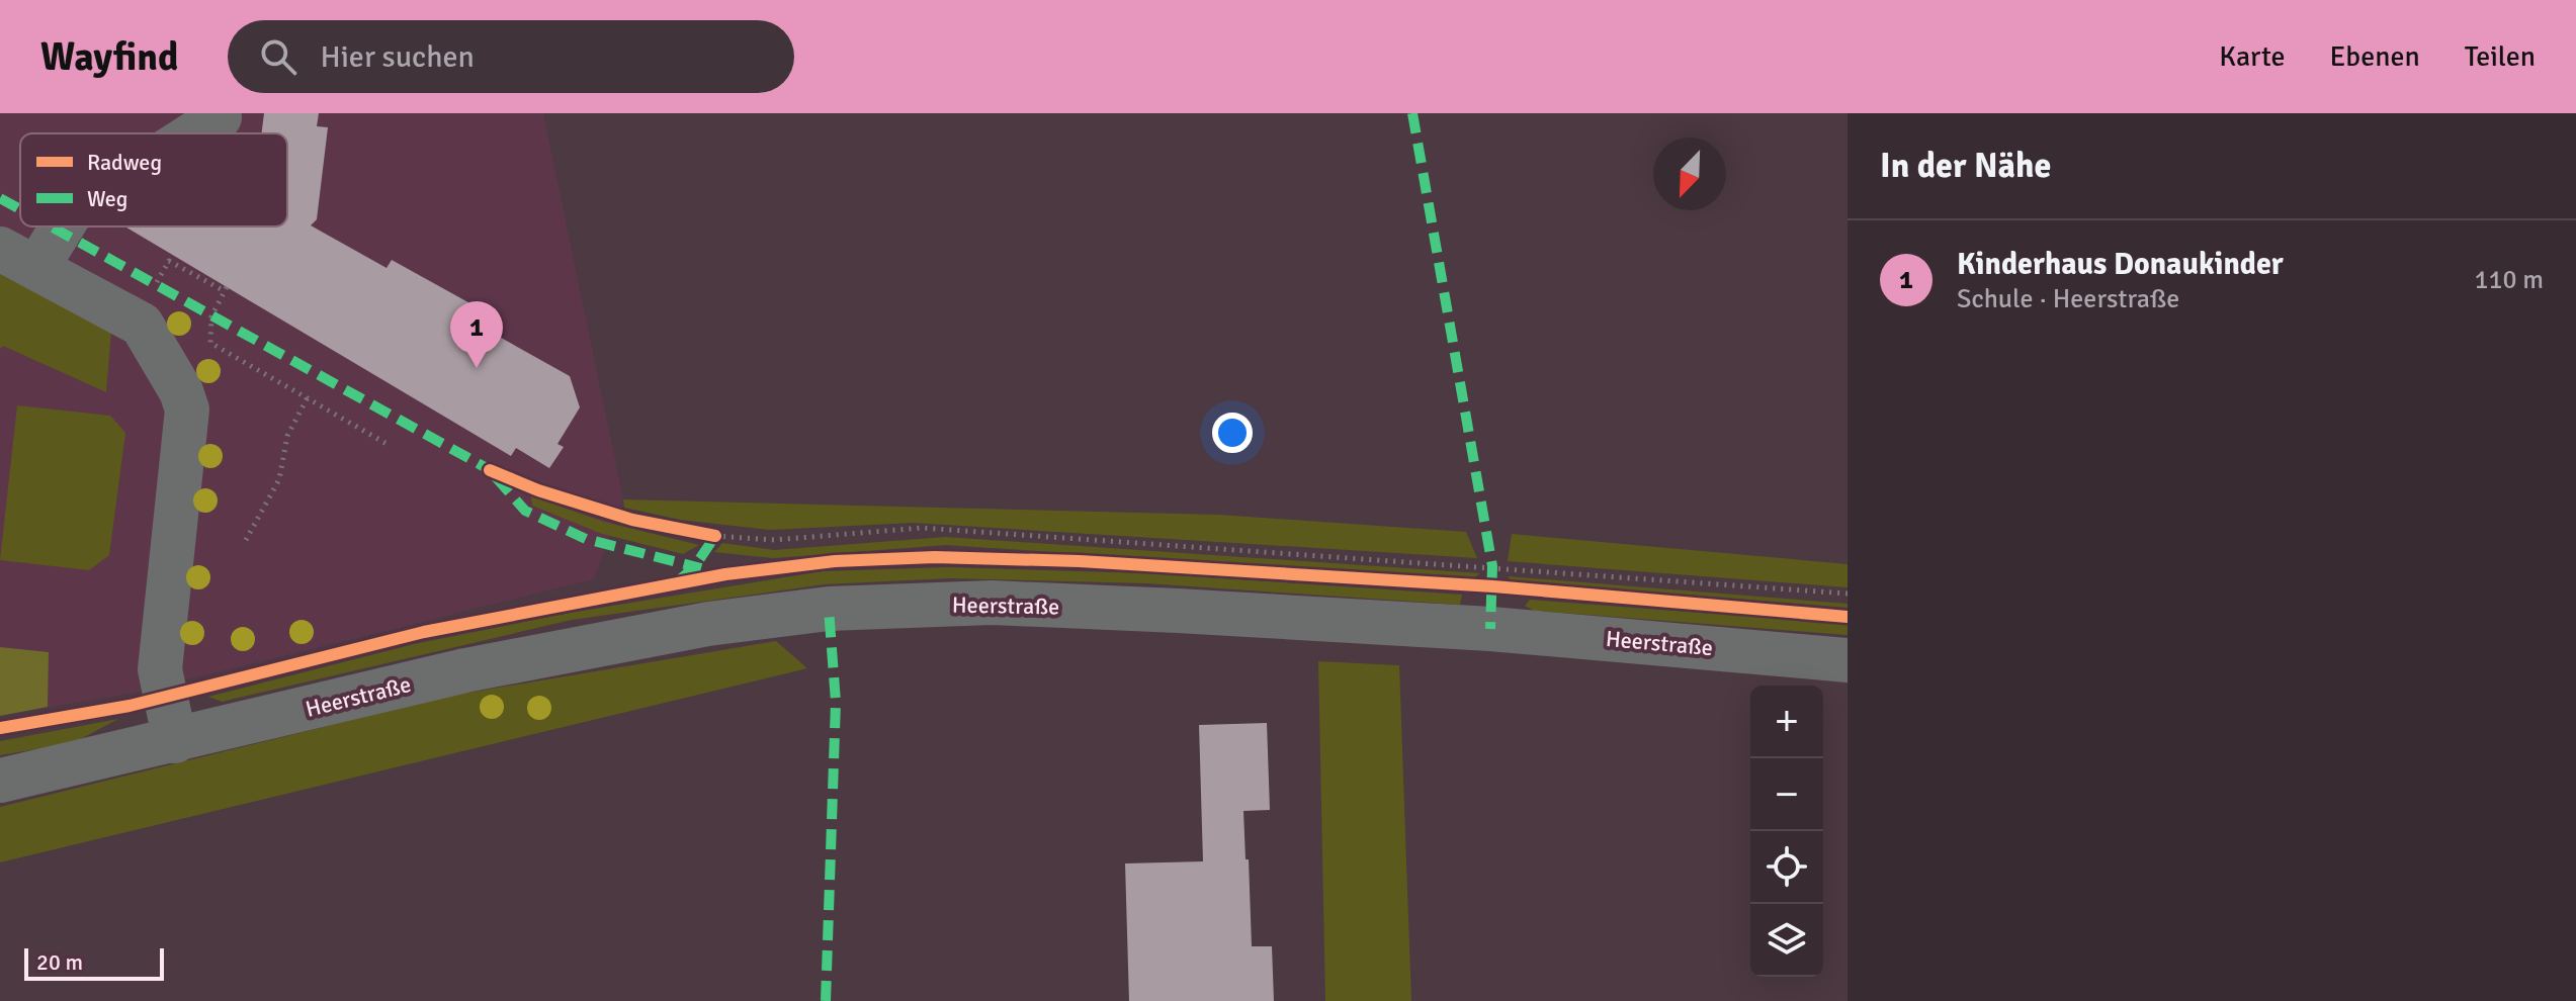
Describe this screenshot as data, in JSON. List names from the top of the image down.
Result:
{
  "streets": {
    "street": ["Heerstraße"]
  },
  "legend": ["Radweg", "Weg"],
  "scale_bar": "20 m",
  "north": "bottom left",
  "page": {
    "header": "Wayfind",
    "search": "Hier suchen",
    "nav": ["Karte", "Ebenen", "Teilen"],
    "heading": "In der Nähe",
    "list": [
      {
        "mark": "1",
        "name": "Kinderhaus Donaukinder",
        "note": "Schule · Heerstraße",
        "value": "110 m"
      }
    ],
    "pins": "1",
    "map_buttons": ["+", "−"],
    "scale": "20 m"
  }
}
